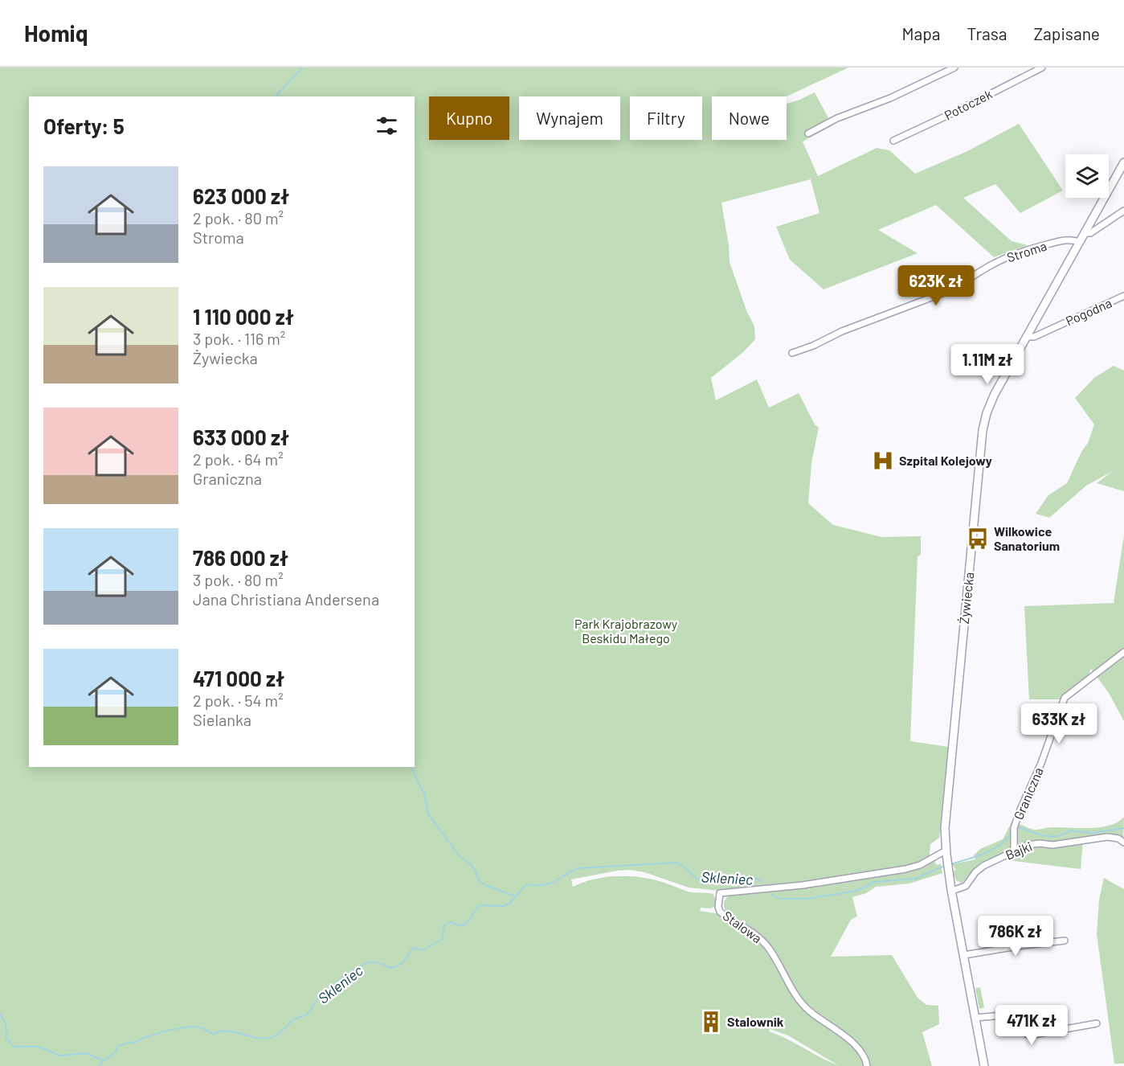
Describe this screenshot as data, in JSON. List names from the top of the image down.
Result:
{
  "streets": {
    "main road": ["Żywiecka"],
    "street": [
      "Potoczek",
      "Stroma",
      "Pogodna",
      "Graniczna",
      "Bajki",
      "Stalowa"
    ]
  },
  "crossings": [
    ["Stroma", "Żywiecka"],
    ["Pogodna", "Żywiecka"],
    ["Żywiecka", "Bajki"],
    ["Żywiecka", "Stalowa"],
    ["Graniczna", "Bajki"]
  ],
  "water": ["Skleniec"],
  "parks": ["Park Krajobrazowy Beskidu Małego"],
  "places": {
    "hospital": ["Szpital Kolejowy"],
    "bus stop": ["Wilkowice Sanatorium"],
    "building": ["Stalownik"]
  },
  "page": {
    "header": "Homiq",
    "nav": ["Mapa", "Trasa", "Zapisane"],
    "chip": [
      "Kupno",
      "Wynajem",
      "Filtry",
      "Nowe"
    ],
    "heading": "Oferty: 5",
    "list": [
      {
        "name": "623 000 zł",
        "note": "2 pok. · 80 m² · Stroma"
      },
      {
        "name": "1 110 000 zł",
        "note": "3 pok. · 116 m² · Żywiecka"
      },
      {
        "name": "633 000 zł",
        "note": "2 pok. · 64 m² · Graniczna"
      },
      {
        "name": "786 000 zł",
        "note": "3 pok. · 80 m² · Jana Christiana Andersena"
      },
      {
        "name": "471 000 zł",
        "note": "2 pok. · 54 m² · Sielanka"
      }
    ],
    "price": [
      "623K zł",
      "1.11M zł",
      "633K zł",
      "786K zł",
      "471K zł"
    ]
  }
}
